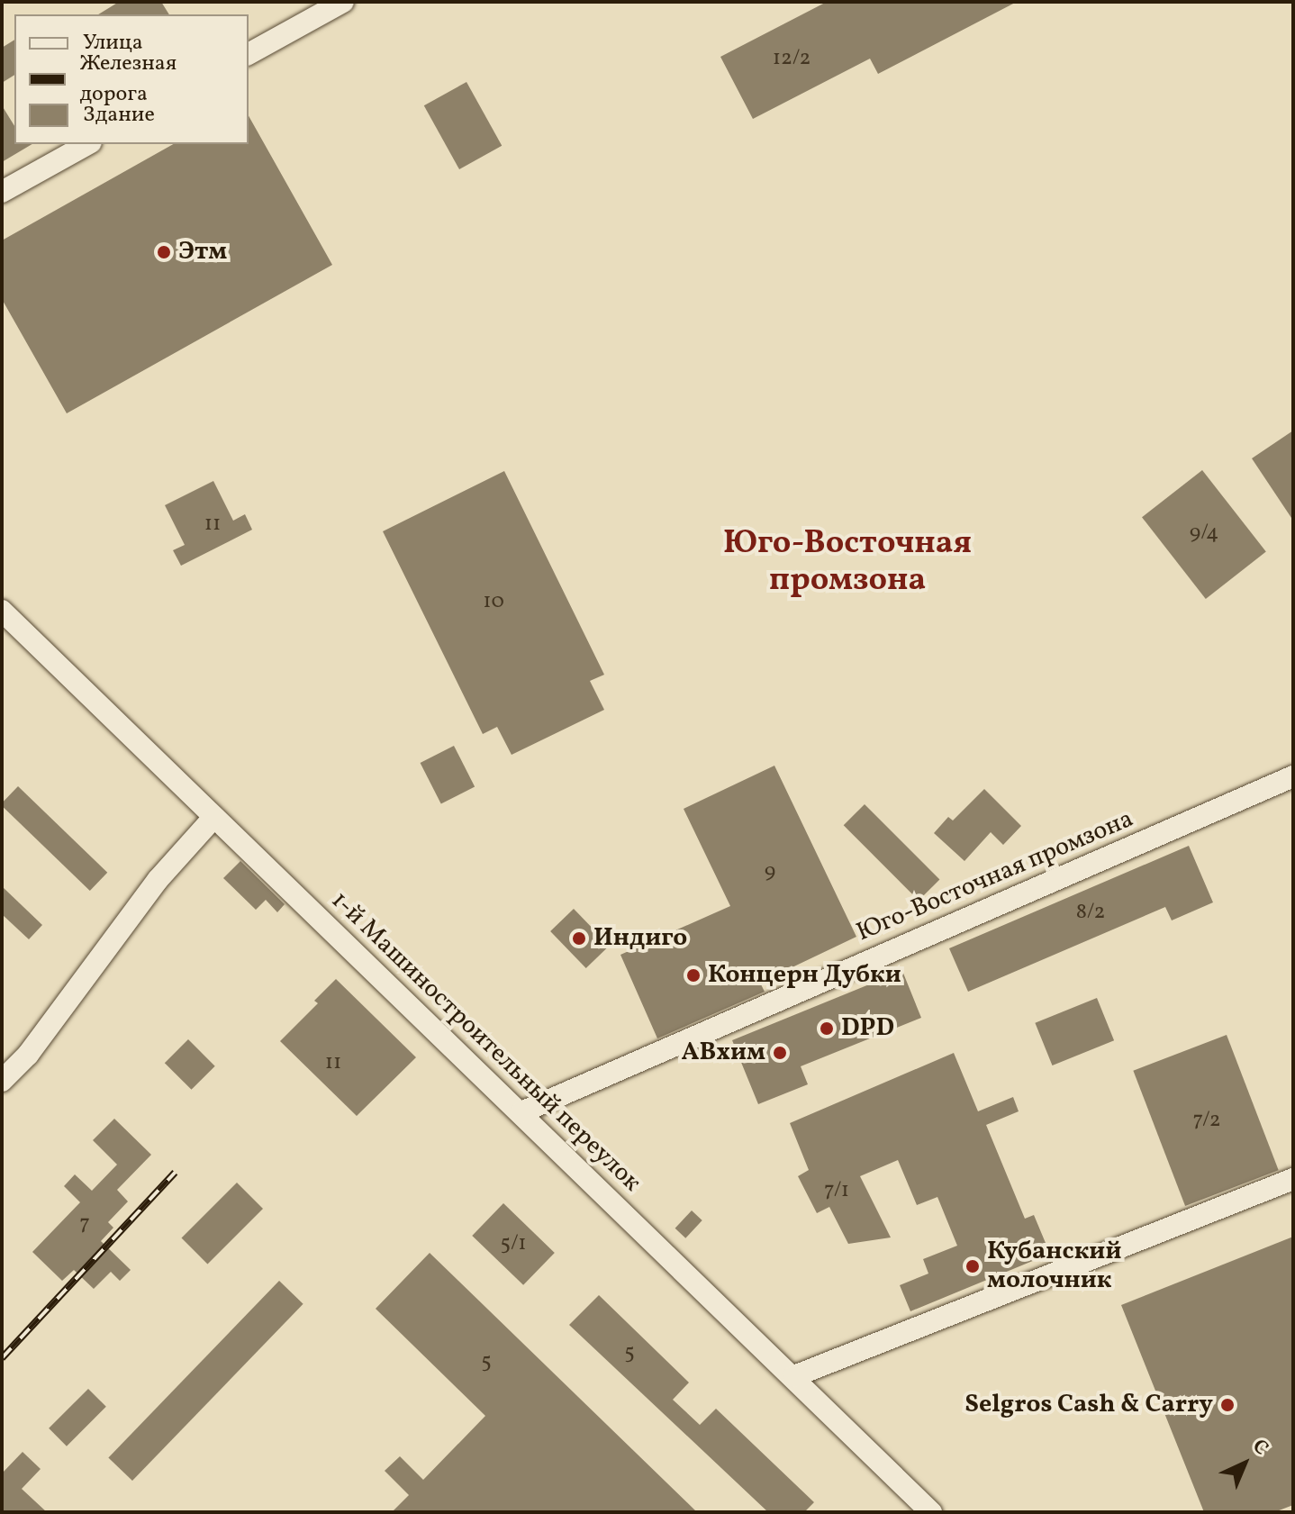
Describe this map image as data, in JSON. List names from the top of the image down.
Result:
{
  "streets": {
    "street": ["Юго-Восточная промзона", "1-й Машиностроительный переулок"]
  },
  "crossings": [
    ["Юго-Восточная промзона", "1-й Машиностроительный переулок"]
  ],
  "districts": ["Юго-Восточная промзона"],
  "places": [
    "Этм",
    "Индиго",
    "Концерн Дубки",
    "DPD",
    "АВхим",
    "Кубанский молочник",
    "Selgros Cash & Carry"
  ],
  "house_numbers": [
    "12/2",
    "11",
    "9/4",
    "10",
    "9",
    "8/2",
    "11",
    "7/2",
    "7/1",
    "7",
    "5/1",
    "5",
    "5"
  ],
  "legend": ["Улица", "Железная дорога", "Здание"],
  "north": "top right"
}
